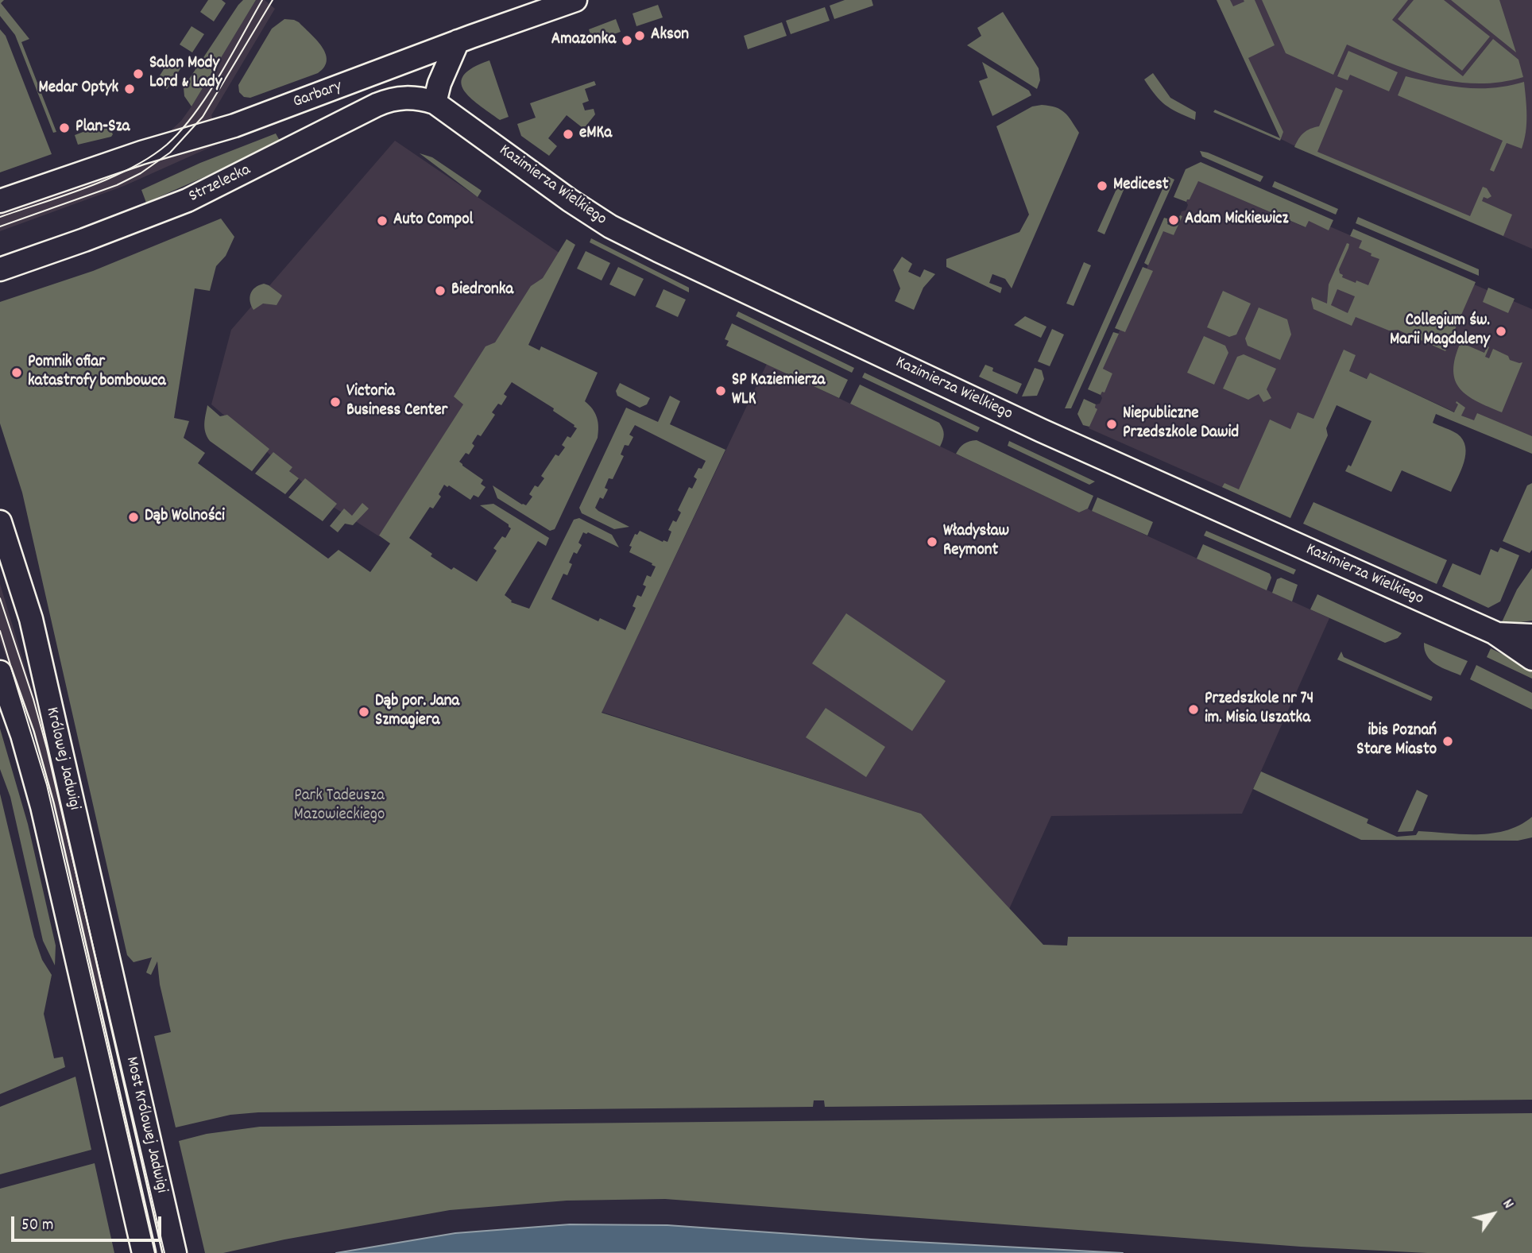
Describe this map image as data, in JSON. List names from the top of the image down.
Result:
{
  "streets": {
    "street": [
      "Garbary",
      "Strzelecka",
      "Kazimierza Wielkiego",
      "Królowej Jadwigi",
      "Most Królowej Jadwigi"
    ]
  },
  "crossings": [
    ["Strzelecka", "Kazimierza Wielkiego"],
    ["Królowej Jadwigi", "Most Królowej Jadwigi"]
  ],
  "parks": ["Park Tadeusza Mazowieckiego"],
  "places": [
    "Akson",
    "Amazonka",
    "Salon Mody Lord & Lady",
    "Medar Optyk",
    "Plan-Sza",
    "eMKa",
    "Medicest",
    "Adam Mickiewicz",
    "Auto Compol",
    "Biedronka",
    "Collegium św. Marii Magdaleny",
    "Pomnik ofiar katastrofy bombowca",
    "SP Kaziemierza WLK",
    "Victoria Business Center",
    "Niepubliczne Przedszkole Dawid",
    "Dąb Wolności",
    "Władysław Reymont",
    "Przedszkole nr 74 im. Misia Uszatka",
    "Dąb por. Jana Szmagiera",
    "ibis Poznań Stare Miasto"
  ],
  "scale_bar": "50 m",
  "north": "top right"
}
